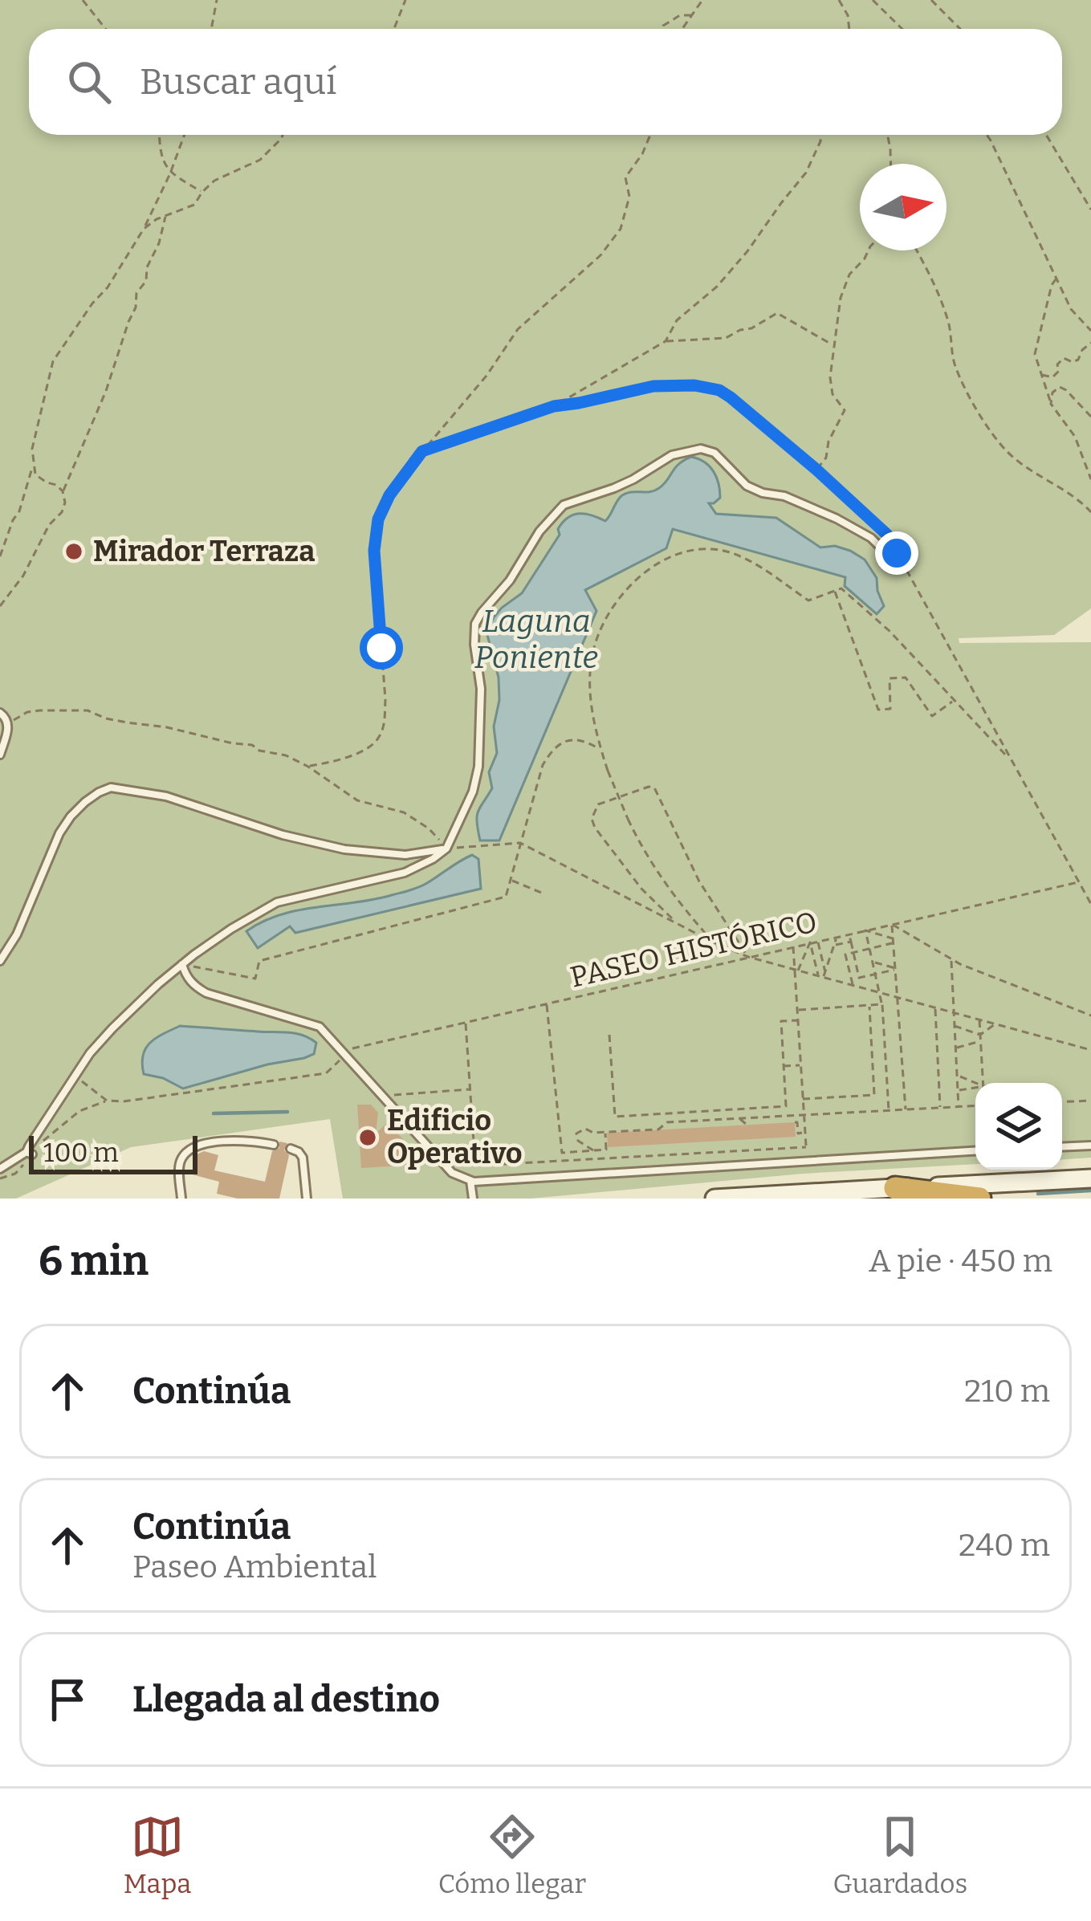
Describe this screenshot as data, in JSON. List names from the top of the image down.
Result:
{
  "streets": {
    "path": ["PASEO HISTÓRICO"]
  },
  "water": ["Laguna Poniente"],
  "places": ["Mirador Terraza", "Edificio Operativo"],
  "scale_bar": "100 m",
  "north": "right",
  "page": {
    "search": "Buscar aquí",
    "scale": "100 m",
    "heading": ["6 min", "A pie · 450 m"],
    "list": [
      ["Continúa", "210 m"],
      ["Continúa", "Paseo Ambiental", "240 m"],
      "Llegada al destino"
    ],
    "nav": ["Mapa", "Cómo llegar", "Guardados"]
  }
}
